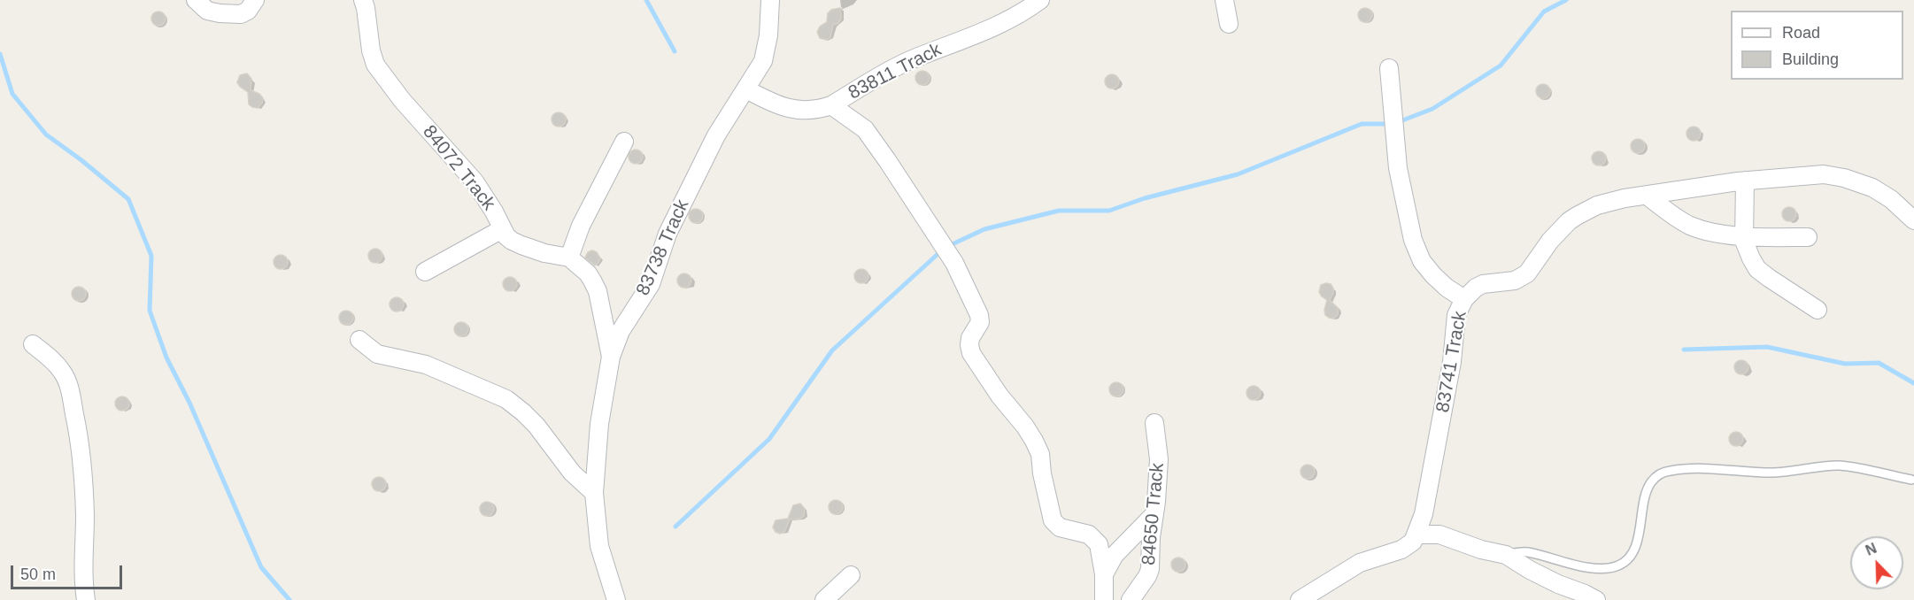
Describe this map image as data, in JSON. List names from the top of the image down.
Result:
{
  "streets": {
    "street": [
      "83811 Track",
      "84072 Track",
      "83738 Track",
      "83741 Track",
      "84650 Track"
    ]
  },
  "crossings": [
    ["83811 Track", "83738 Track"]
  ],
  "legend": ["Road", "Building"],
  "scale_bar": "50 m",
  "north": "top left"
}
